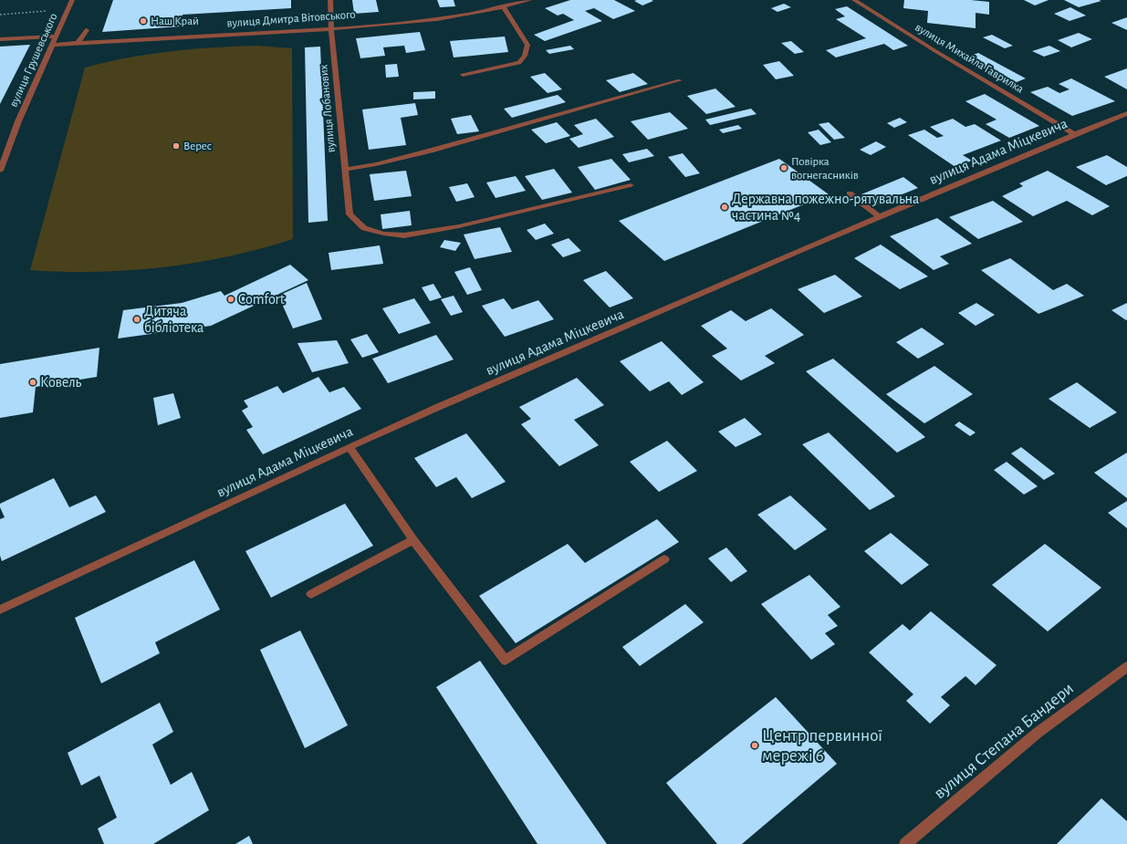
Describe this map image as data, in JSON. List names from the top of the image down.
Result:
{
  "streets": {
    "street": [
      "вулиця Дмитра Вітовського",
      "вулиця Михайла Гаврилка",
      "вулиця Грушевського",
      "вулиця Лобанових",
      "вулиця Адама Міцкевича",
      "вулиця Степана Бандери"
    ]
  },
  "crossings": [
    ["вулиця Дмитра Вітовського", "вулиця Грушевського"],
    ["вулиця Дмитра Вітовського", "вулиця Лобанових"],
    ["вулиця Михайла Гаврилка", "вулиця Адама Міцкевича"]
  ],
  "places": [
    "Наш Край",
    "Верес",
    "Повірка вогнегасників",
    "Державна пожежно-рятувальна частина №4",
    "Comfort",
    "Дитяча бібліотека",
    "Ковель",
    "Центр первинної мережі 6"
  ]
}
